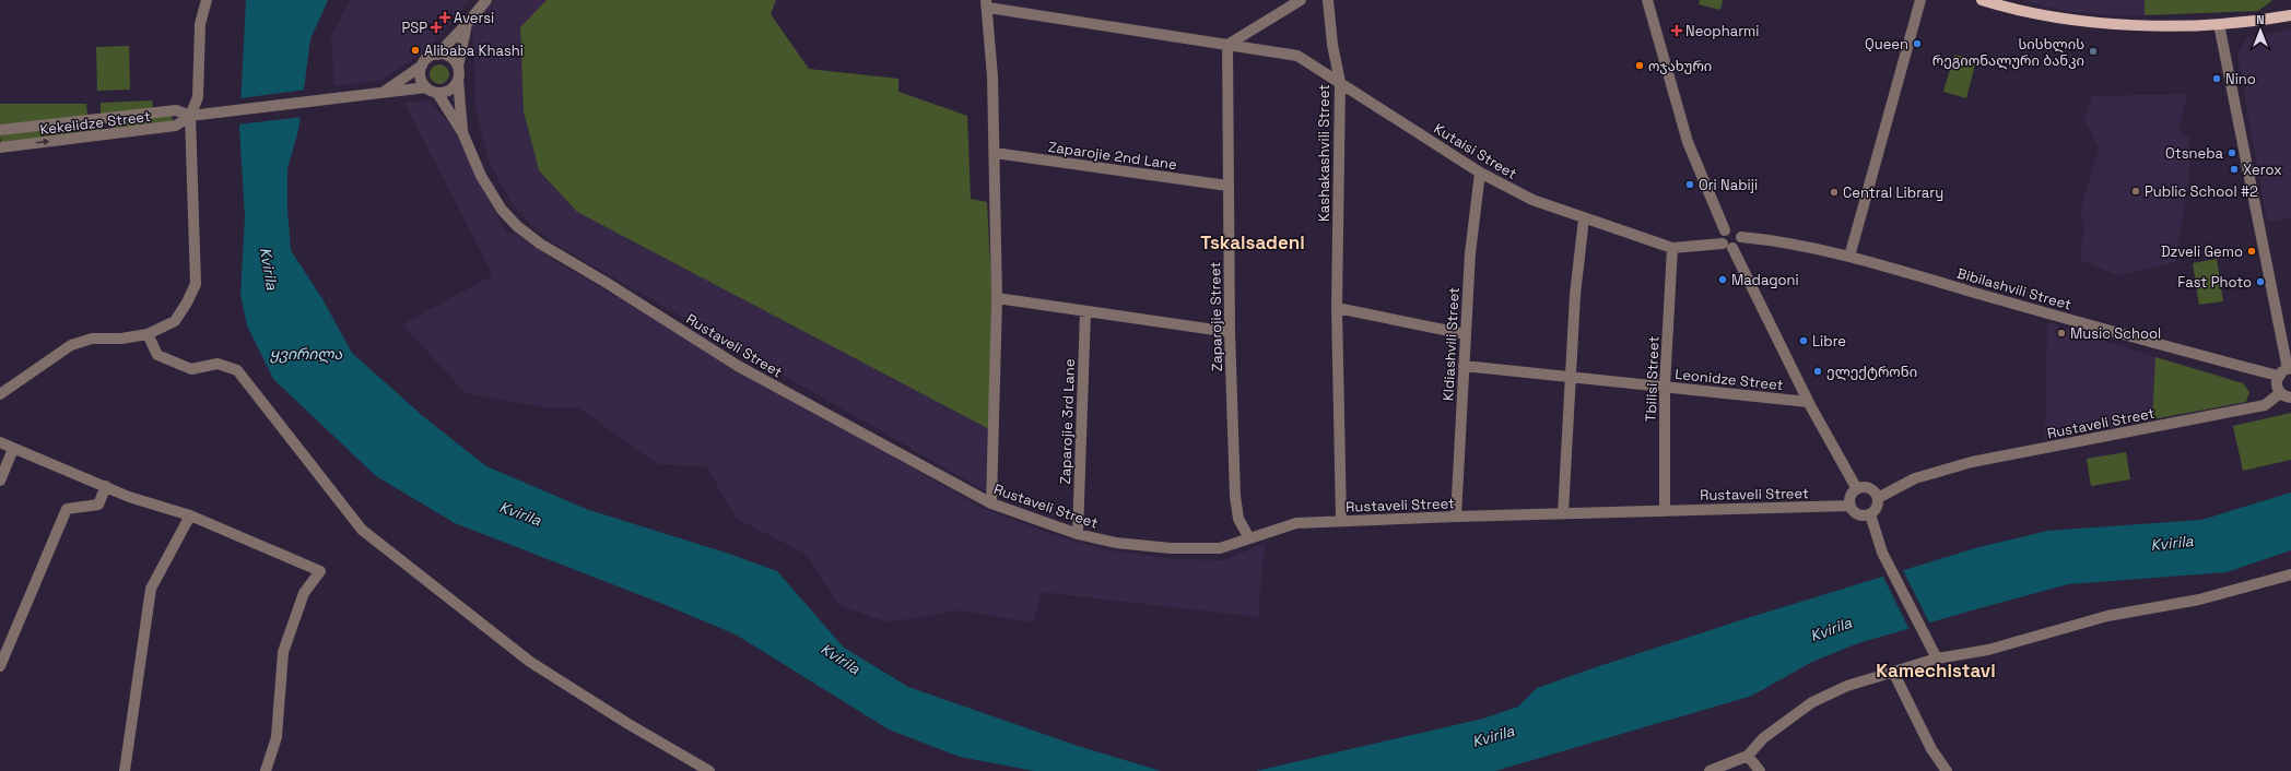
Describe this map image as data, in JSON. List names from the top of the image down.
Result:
{
  "streets": {
    "street": [
      "Kekelidze Street",
      "Kutaisi Street",
      "Kashakashvili Street",
      "Zaparojie 2nd Lane",
      "Bibilashvili Street",
      "Zaparojie Street",
      "Kldiashvili Street",
      "Rustaveli Street",
      "Tbilisi Street",
      "Leonidze Street",
      "Zaparojie 3rd Lane"
    ]
  },
  "crossings": [
    ["Kekelidze Street", "Rustaveli Street"],
    ["Kutaisi Street", "Kashakashvili Street"],
    ["Kutaisi Street", "Bibilashvili Street"],
    ["Kutaisi Street", "Zaparojie Street"],
    ["Kutaisi Street", "Kldiashvili Street"],
    ["Kutaisi Street", "Tbilisi Street"],
    ["Kashakashvili Street", "Rustaveli Street"],
    ["Zaparojie 2nd Lane", "Zaparojie Street"],
    ["Zaparojie Street", "Rustaveli Street"],
    ["Kldiashvili Street", "Rustaveli Street"],
    ["Kldiashvili Street", "Leonidze Street"],
    ["Rustaveli Street", "Tbilisi Street"],
    ["Rustaveli Street", "Zaparojie 3rd Lane"],
    ["Tbilisi Street", "Leonidze Street"]
  ],
  "districts": ["Tskalsadeni", "Kamechistavi"],
  "water": ["Kvirila", "ყვირილა"],
  "places": {
    "health": ["Aversi", "PSP", "Neopharmi"],
    "other": [
      "Queen",
      "Alibaba Khashi",
      "სისხლის რეგიონალური ბანკი",
      "ოჯახური",
      "Nino",
      "Otsneba",
      "Xerox",
      "Ori Nabiji",
      "Public School #2",
      "Central Library",
      "Dzveli Gemo",
      "Madagoni",
      "Fast Photo",
      "Music School",
      "Libre",
      "ელექტრონი"
    ]
  },
  "north": "top"
}
